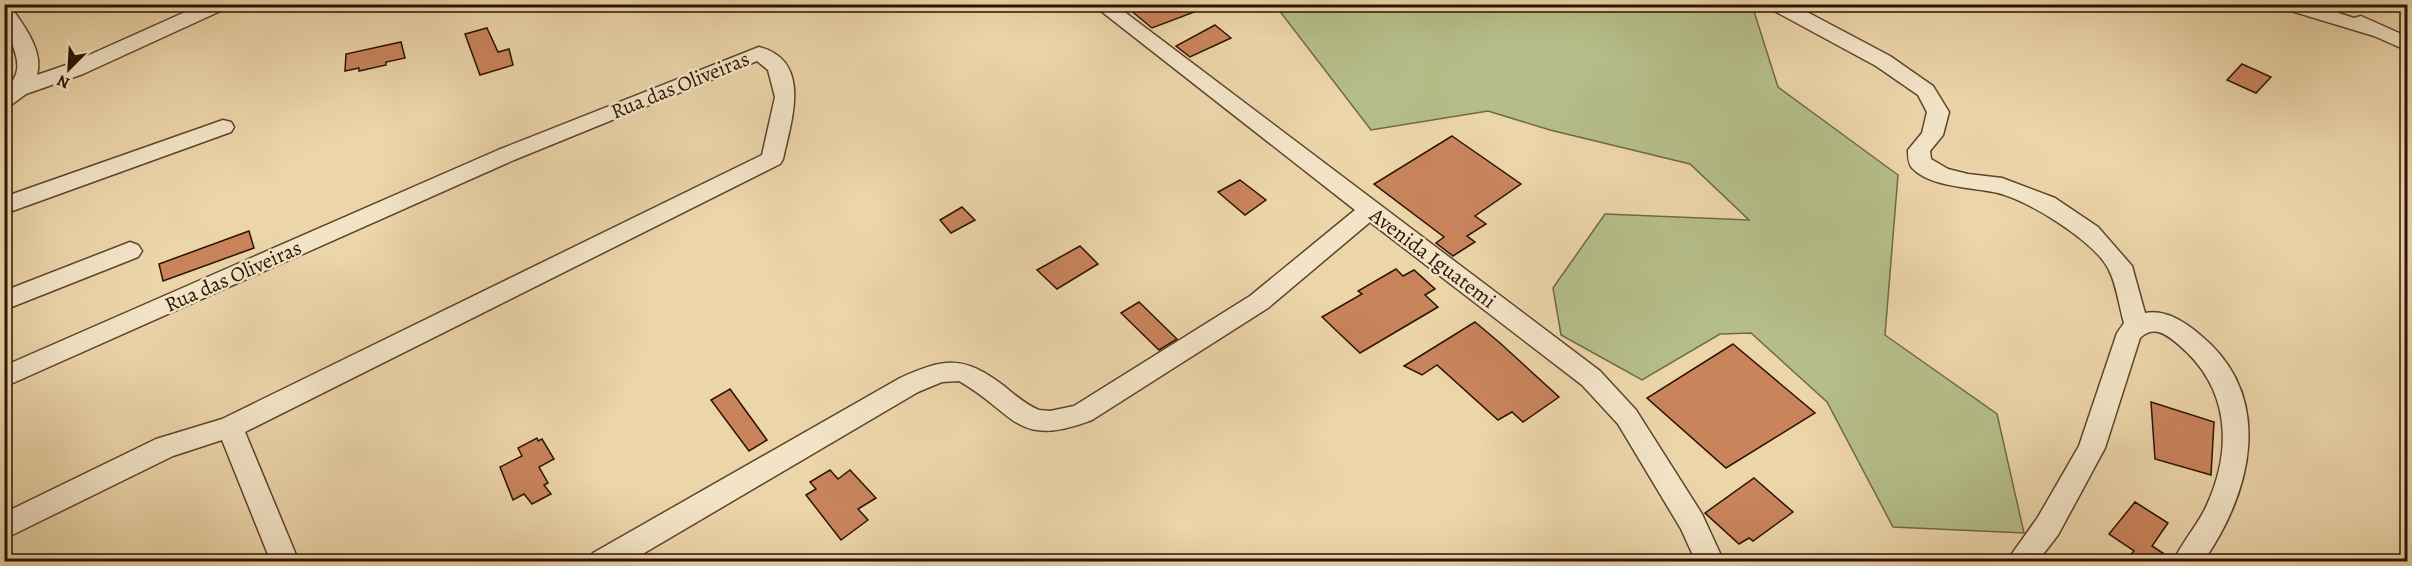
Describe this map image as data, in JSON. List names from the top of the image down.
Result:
{
  "streets": {
    "street": ["Rua das Oliveiras", "Avenida Iguatemi"]
  },
  "north": "bottom left"
}
